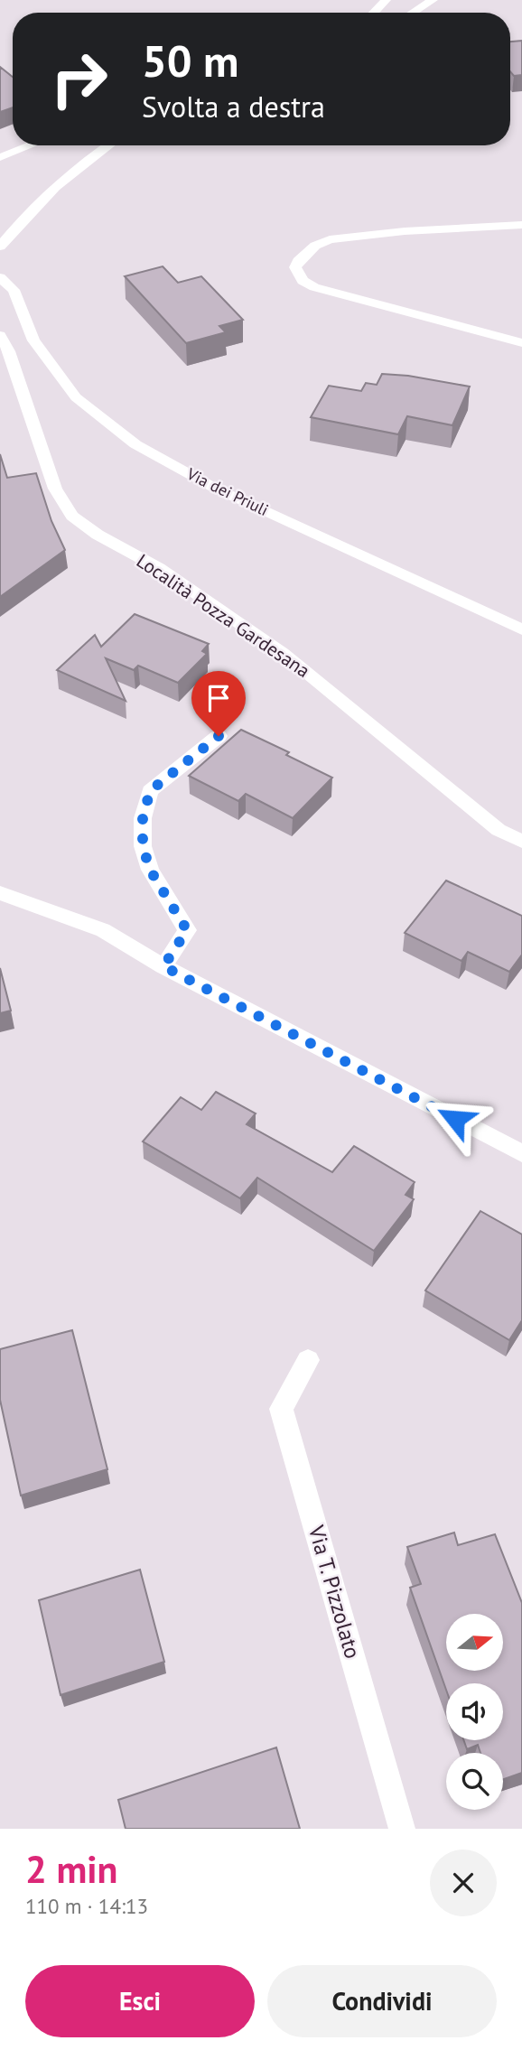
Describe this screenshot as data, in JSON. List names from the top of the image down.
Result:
{
  "streets": {
    "street": ["Via dei Priuli", "Località Pozza Gardesana", "Via T. Pizzolato"]
  },
  "north": "right",
  "page": {
    "turn": ["50 m", "Svolta a destra"],
    "heading": ["2 min", "110 m · 14:13"],
    "buttons": ["Esci", "Condividi"]
  }
}
